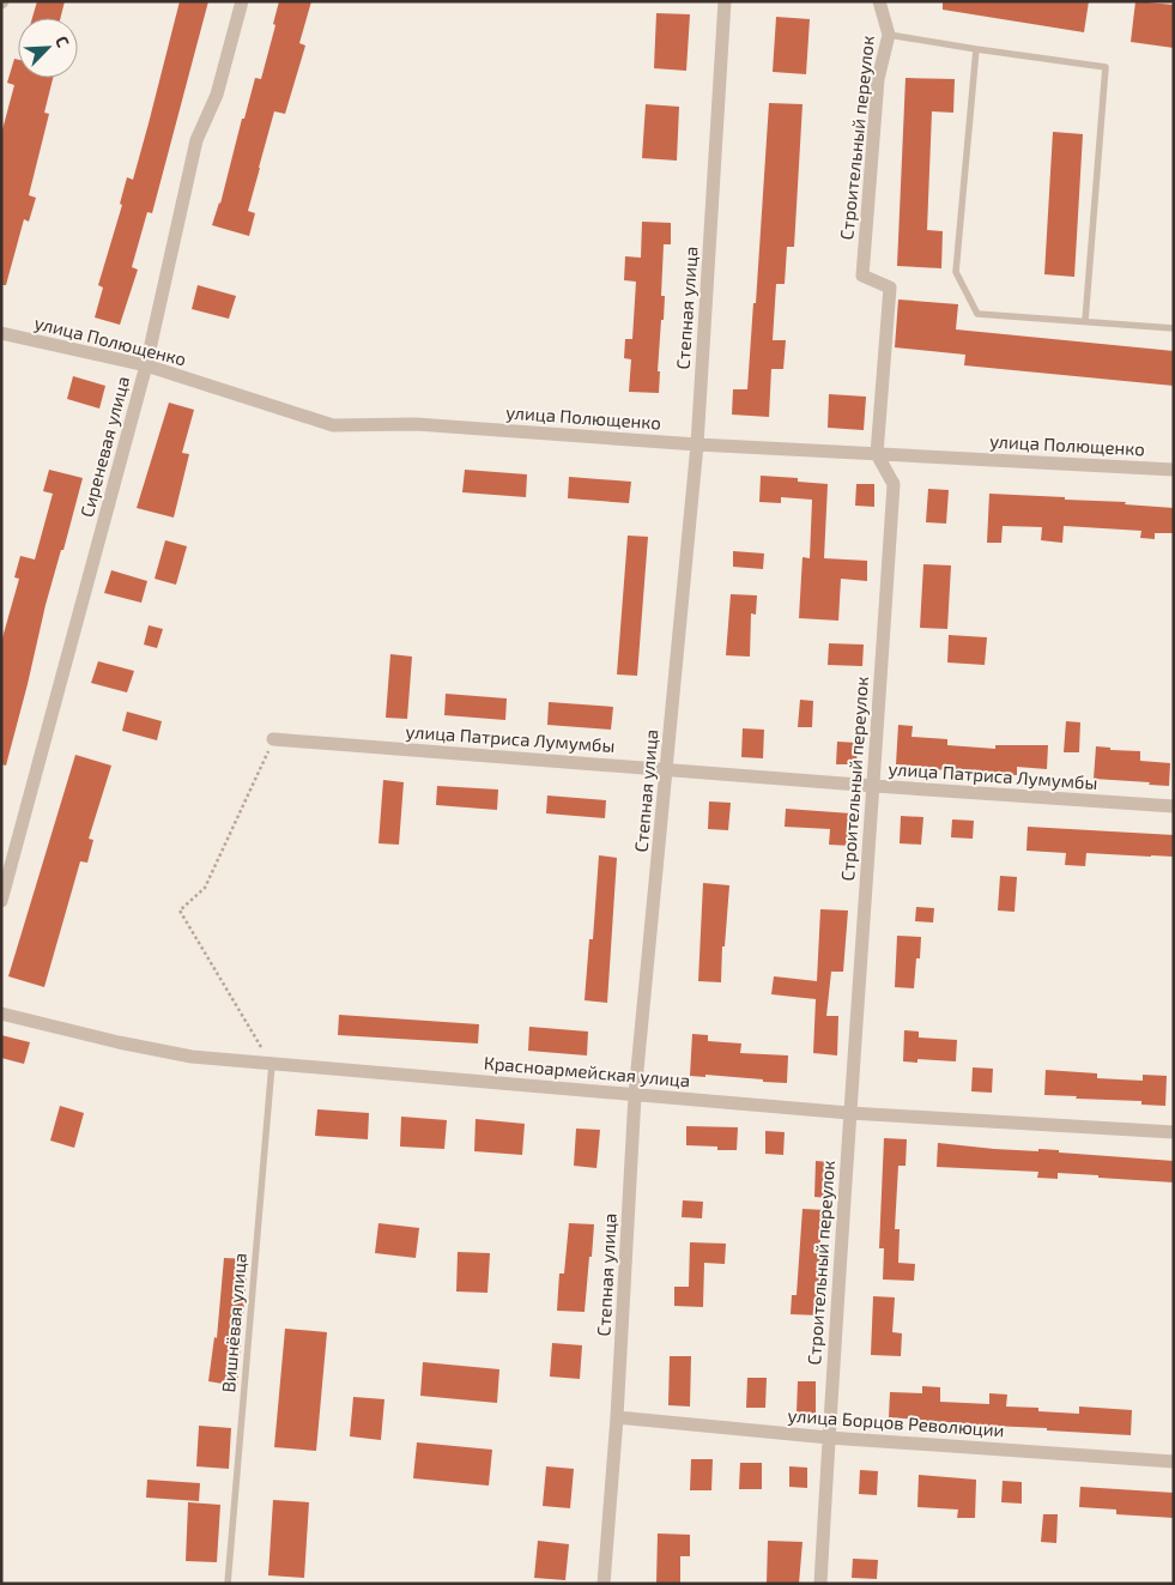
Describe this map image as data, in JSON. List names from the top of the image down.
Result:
{
  "streets": {
    "street": [
      "Строительный переулок",
      "Степная улица",
      "улица Полющенко",
      "Сиреневая улица",
      "улица Патриса Лумумбы",
      "Красноармейская улица",
      "улица Борцов Революции"
    ],
    "lane": ["Вишнёвая улица"]
  },
  "crossings": [
    ["Строительный переулок", "улица Полющенко"],
    ["Строительный переулок", "улица Патриса Лумумбы"],
    ["Строительный переулок", "Красноармейская улица"],
    ["Строительный переулок", "улица Борцов Революции"],
    ["Степная улица", "улица Полющенко"],
    ["Степная улица", "улица Патриса Лумумбы"],
    ["Степная улица", "Красноармейская улица"],
    ["Степная улица", "улица Борцов Революции"],
    ["улица Полющенко", "Сиреневая улица"],
    ["Красноармейская улица", "Вишнёвая улица"]
  ],
  "north": "top right"
}
